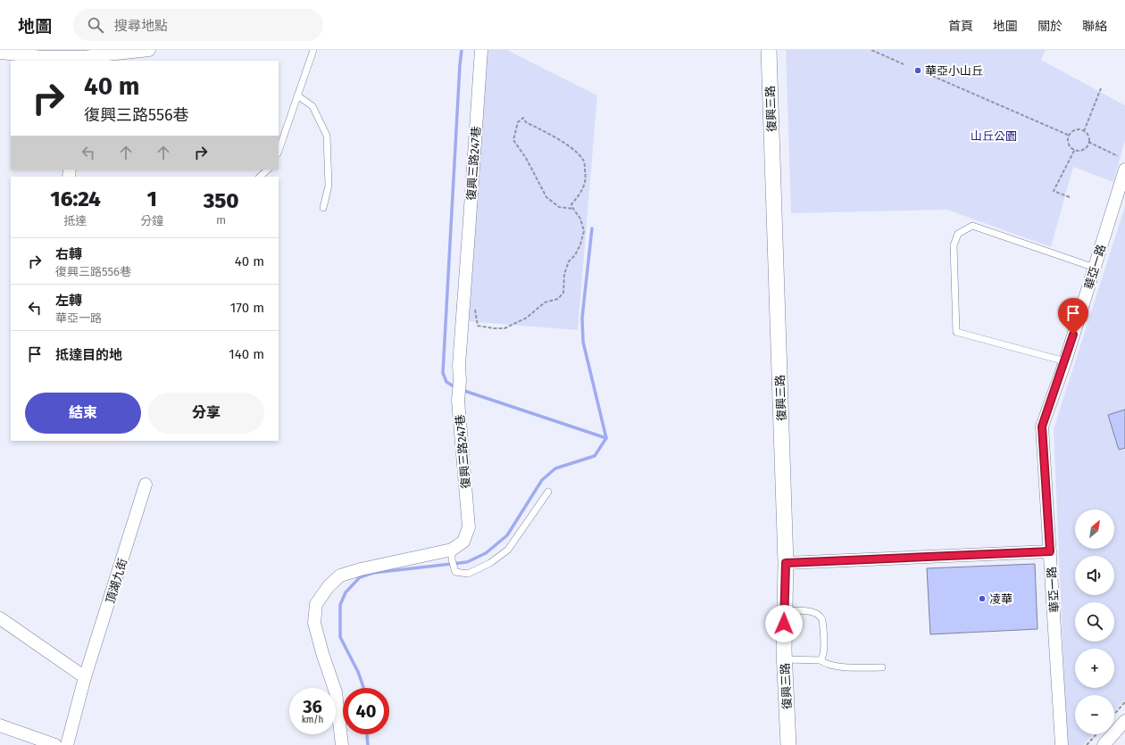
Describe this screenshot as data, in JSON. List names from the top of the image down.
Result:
{
  "streets": {
    "street": [
      "復興三路",
      "復興三路247巷",
      "華亞一路",
      "頂湖九街"
    ]
  },
  "parks": ["山丘公園"],
  "places": ["華亞小山丘", "凌華"],
  "north": "top right",
  "page": {
    "header": "地圖",
    "search": "搜尋地點",
    "nav": [
      "首頁",
      "地圖",
      "關於",
      "聯絡"
    ],
    "turn": ["40 m", "復興三路556巷"],
    "eta": [
      "16:24",
      "抵達",
      "1",
      "分鐘",
      "350",
      "m"
    ],
    "list": [
      {
        "name": "右轉",
        "note": "復興三路556巷",
        "value": "40 m"
      },
      {
        "name": "左轉",
        "note": "華亞一路",
        "value": "170 m"
      },
      {
        "name": "抵達目的地",
        "value": "140 m"
      }
    ],
    "buttons": ["結束", "分享"],
    "map_buttons": ["+", "−"],
    "speed": "36 km/h",
    "limit": "40"
  }
}
